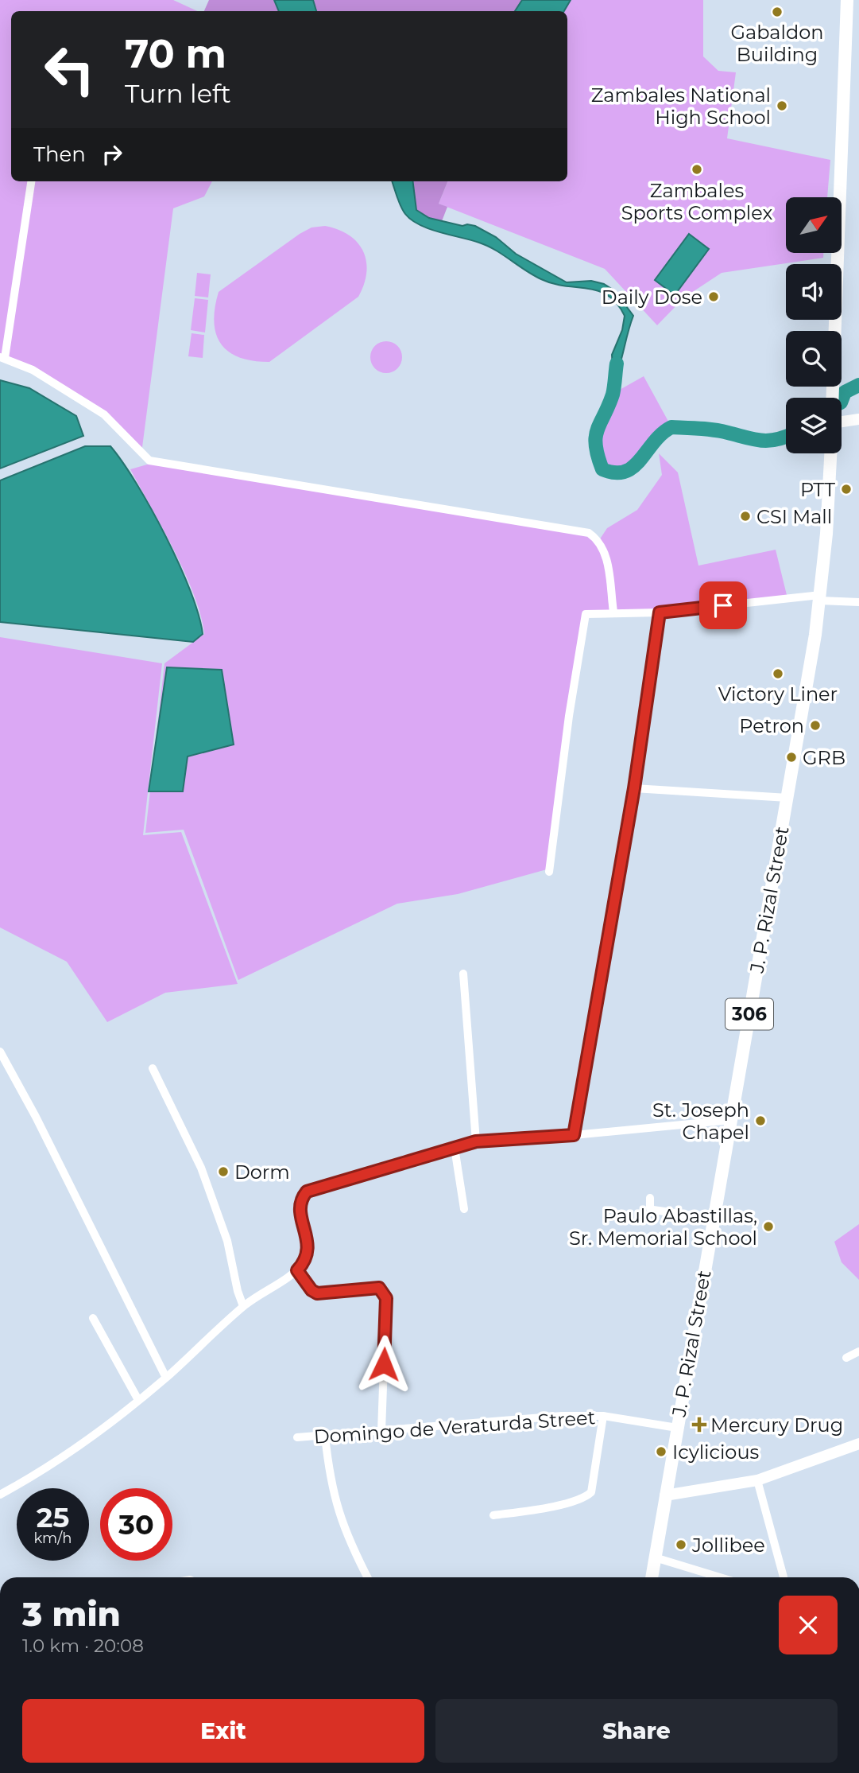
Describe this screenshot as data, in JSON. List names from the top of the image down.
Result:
{
  "streets": {
    "main road": ["J. P. Rizal Street", "306"],
    "street": ["Domingo de Veraturda Street"]
  },
  "crossings": [
    ["J. P. Rizal Street", "Domingo de Veraturda Street"]
  ],
  "places": {
    "other": [
      "Gabaldon Building",
      "Zambales National High School",
      "Zambales Sports Complex",
      "Daily Dose",
      "PTT",
      "CSI Mall",
      "Victory Liner",
      "Petron",
      "GRB",
      "St. Joseph Chapel",
      "Dorm",
      "Paulo Abastillas, Sr. Memorial School",
      "Icylicious",
      "Jollibee"
    ],
    "health": ["Mercury Drug"]
  },
  "north": "top right",
  "page": {
    "turn": ["70 m", "Turn left"],
    "then": "Then",
    "speed": "25 km/h",
    "limit": "30",
    "heading": ["3 min", "1.0 km · 20:08"],
    "buttons": ["Exit", "Share"]
  }
}
